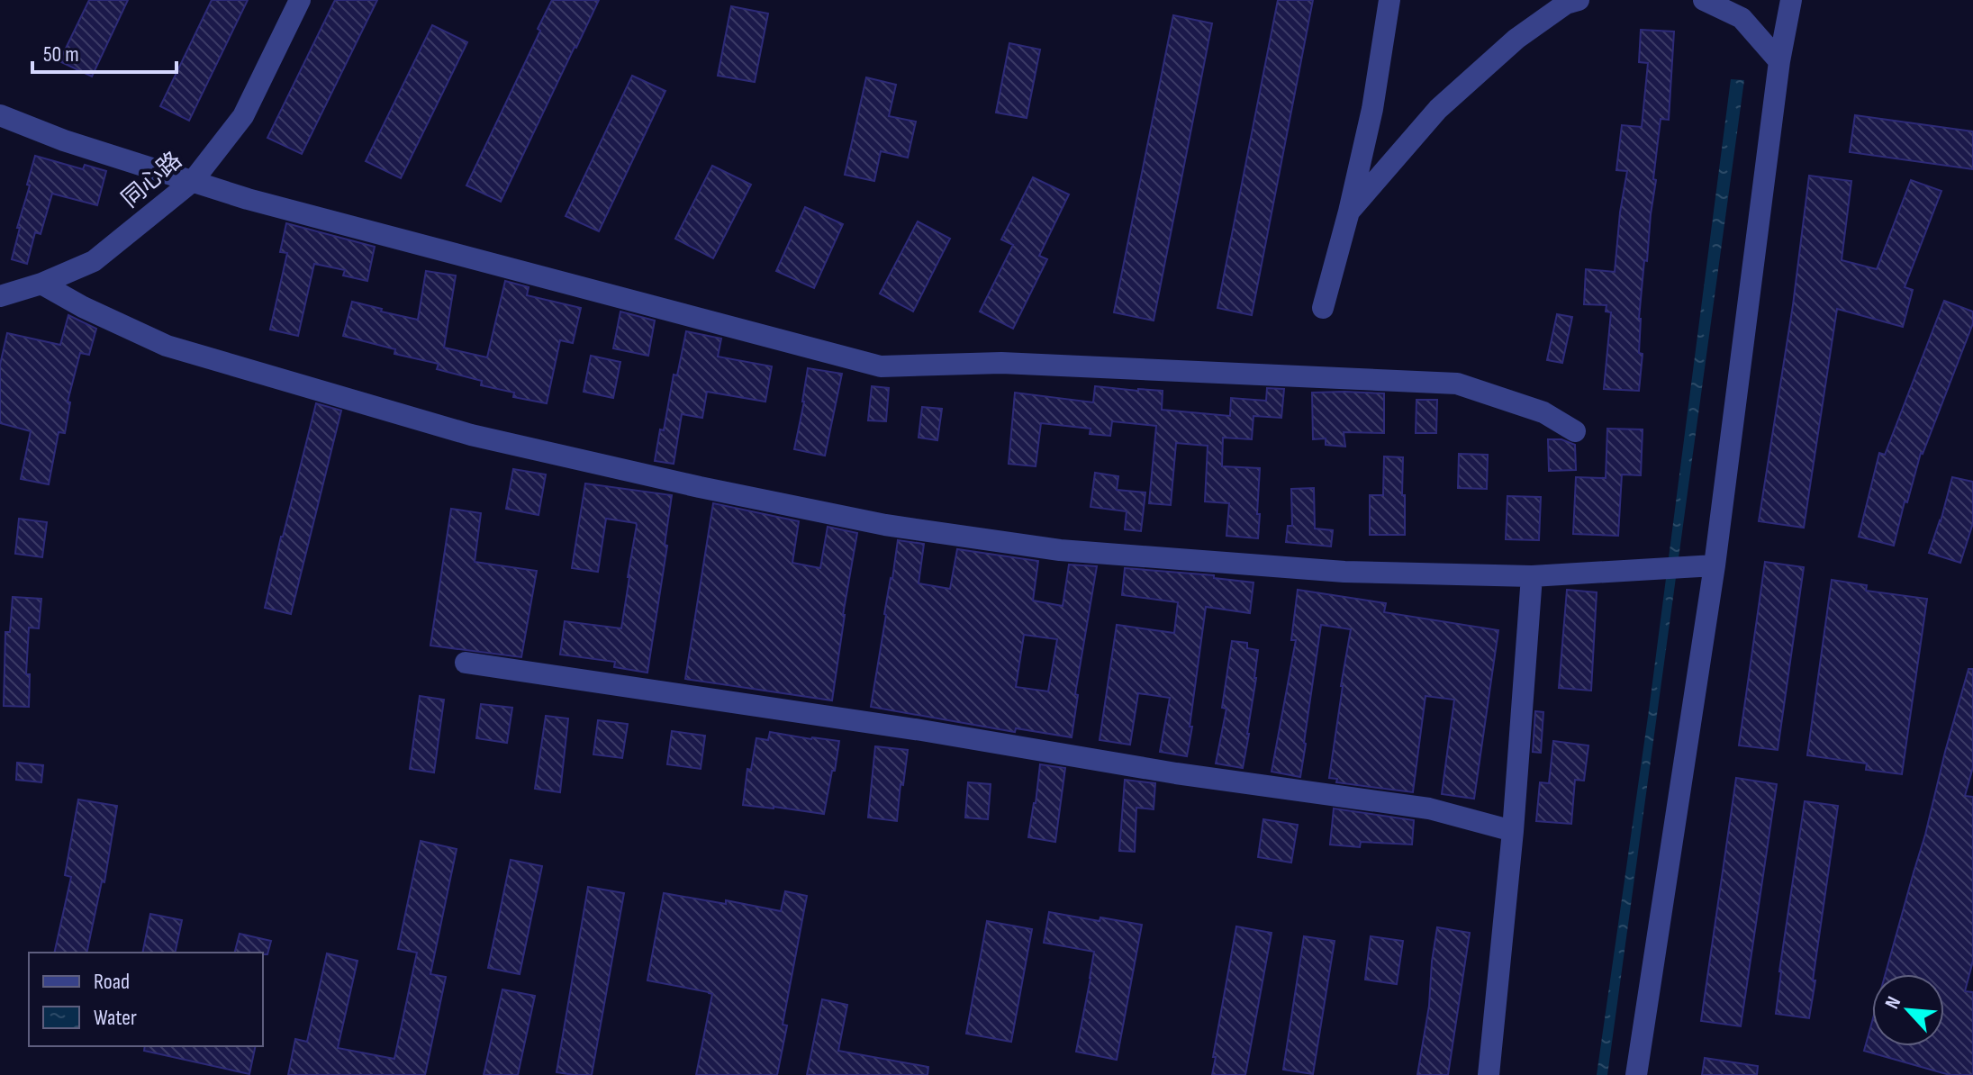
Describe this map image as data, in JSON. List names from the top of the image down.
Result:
{
  "streets": {
    "street": ["同心路"]
  },
  "legend": ["Road", "Water"],
  "scale_bar": "50 m",
  "north": "top left"
}
